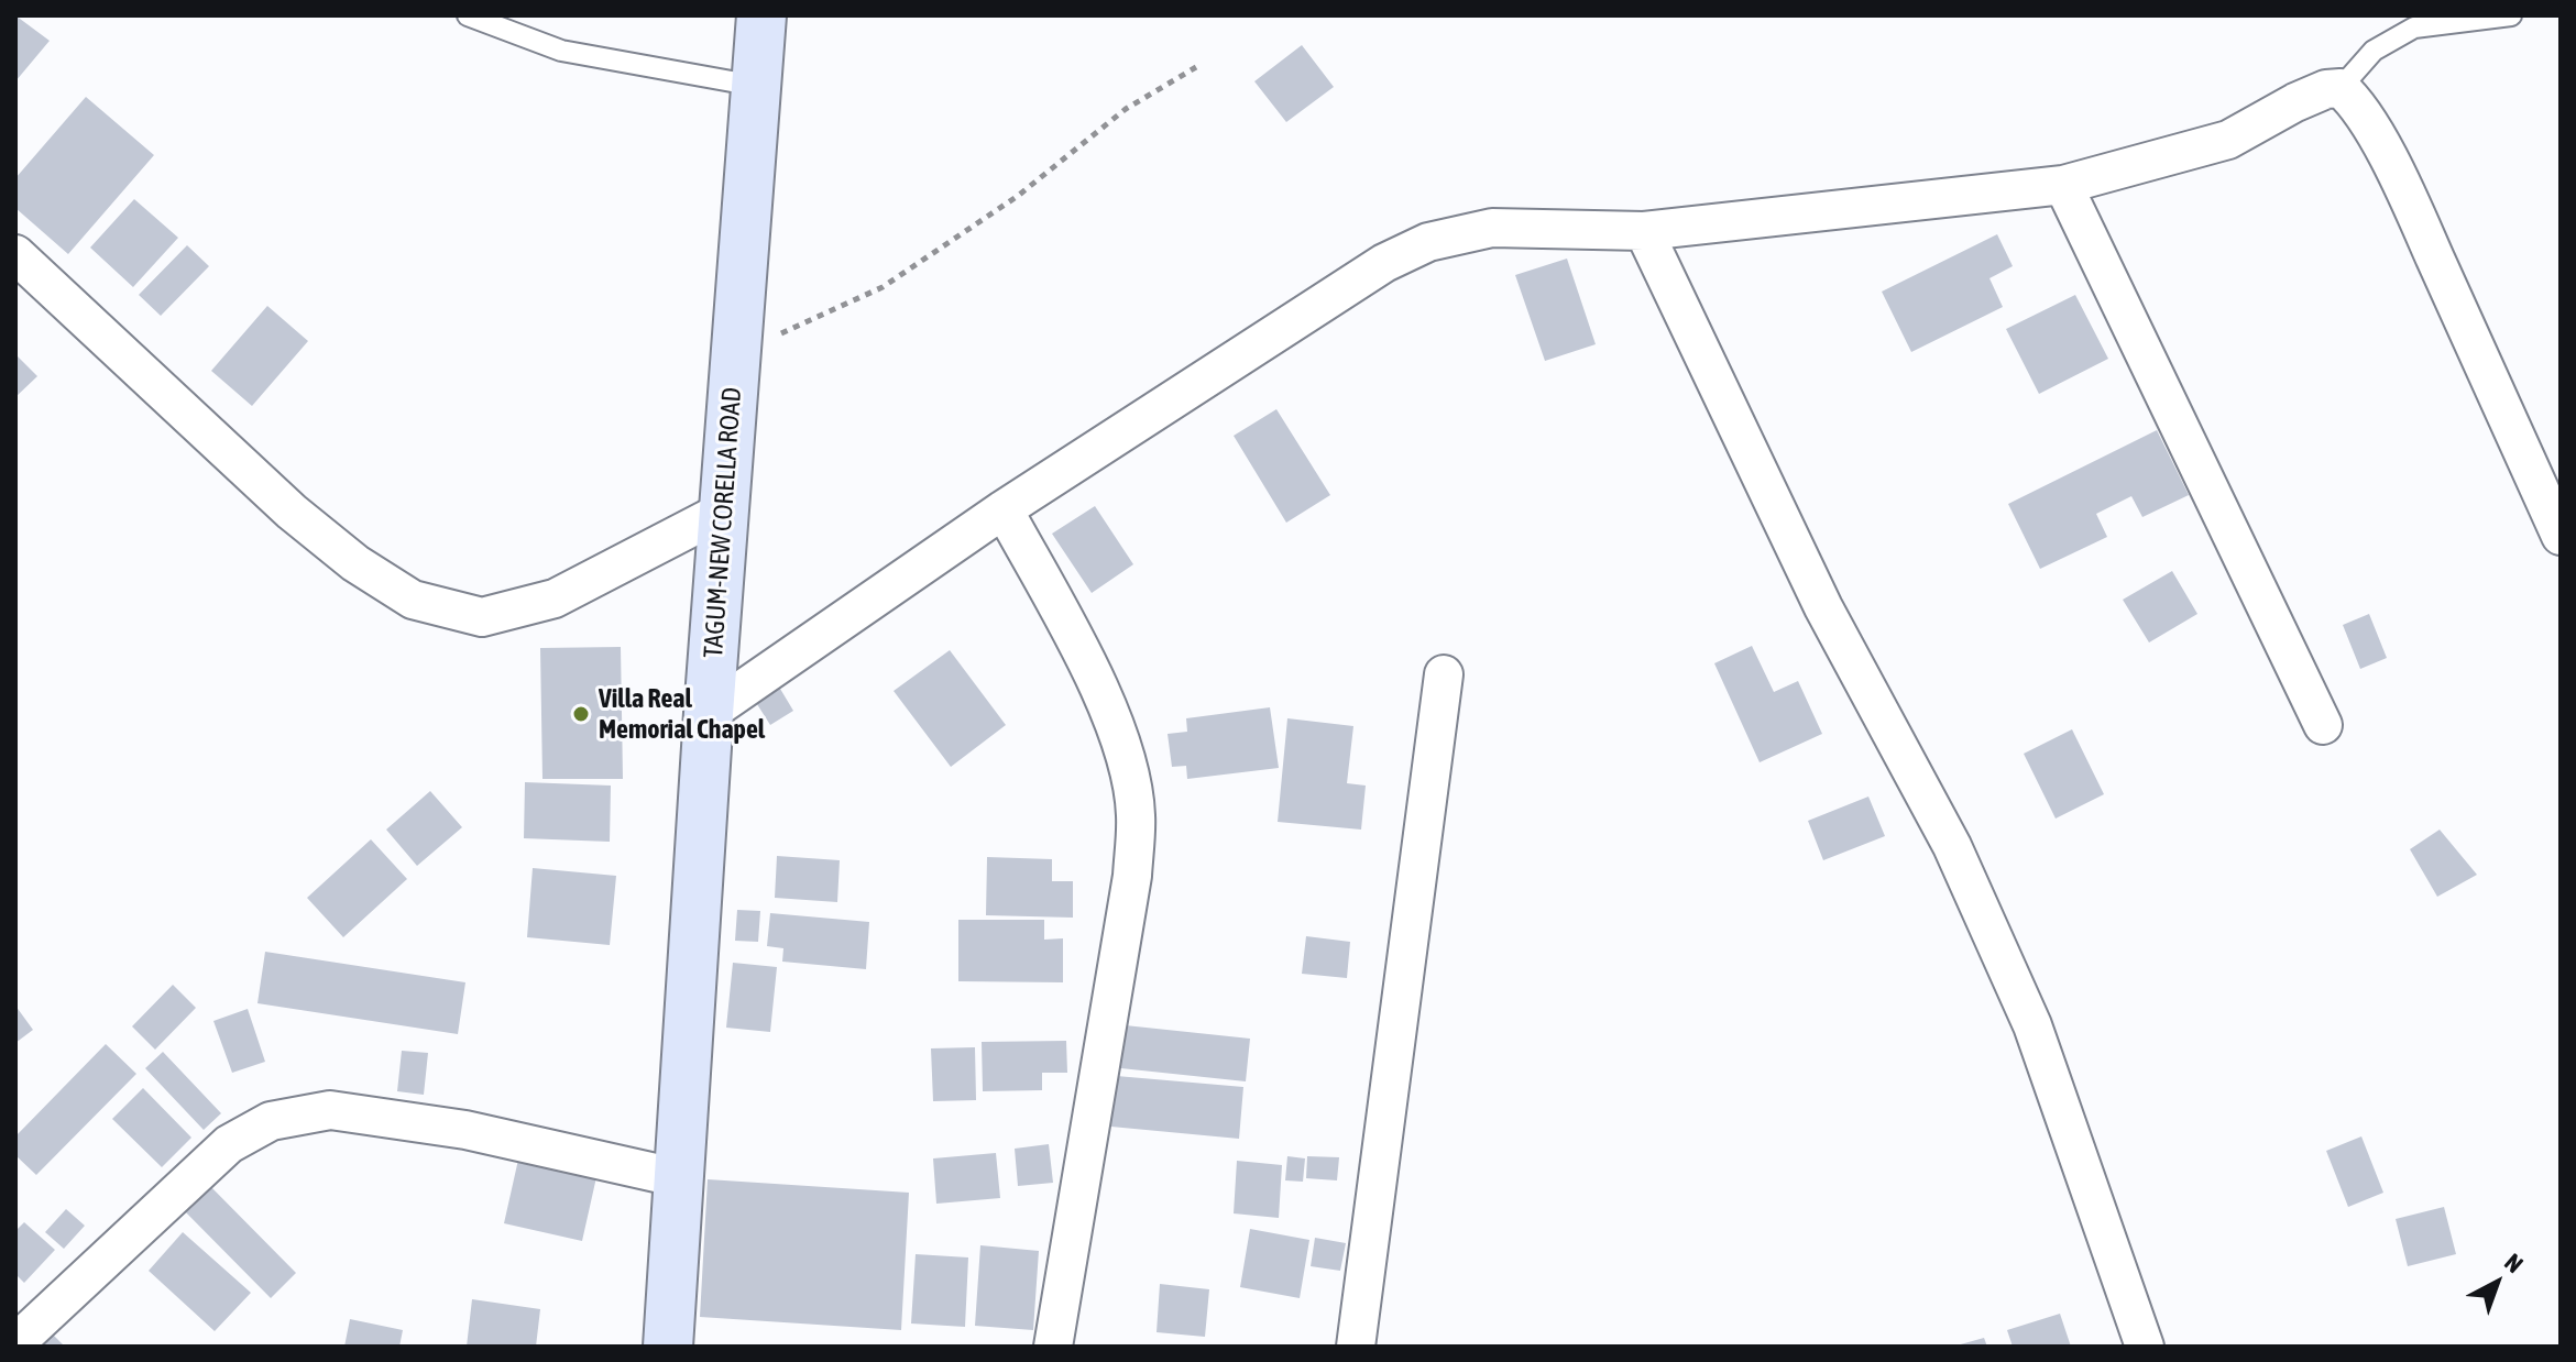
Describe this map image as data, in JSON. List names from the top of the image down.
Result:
{
  "streets": {
    "main road": ["TAGUM-NEW CORELLA ROAD"]
  },
  "places": ["Villa Real Memorial Chapel"],
  "north": "top right"
}
